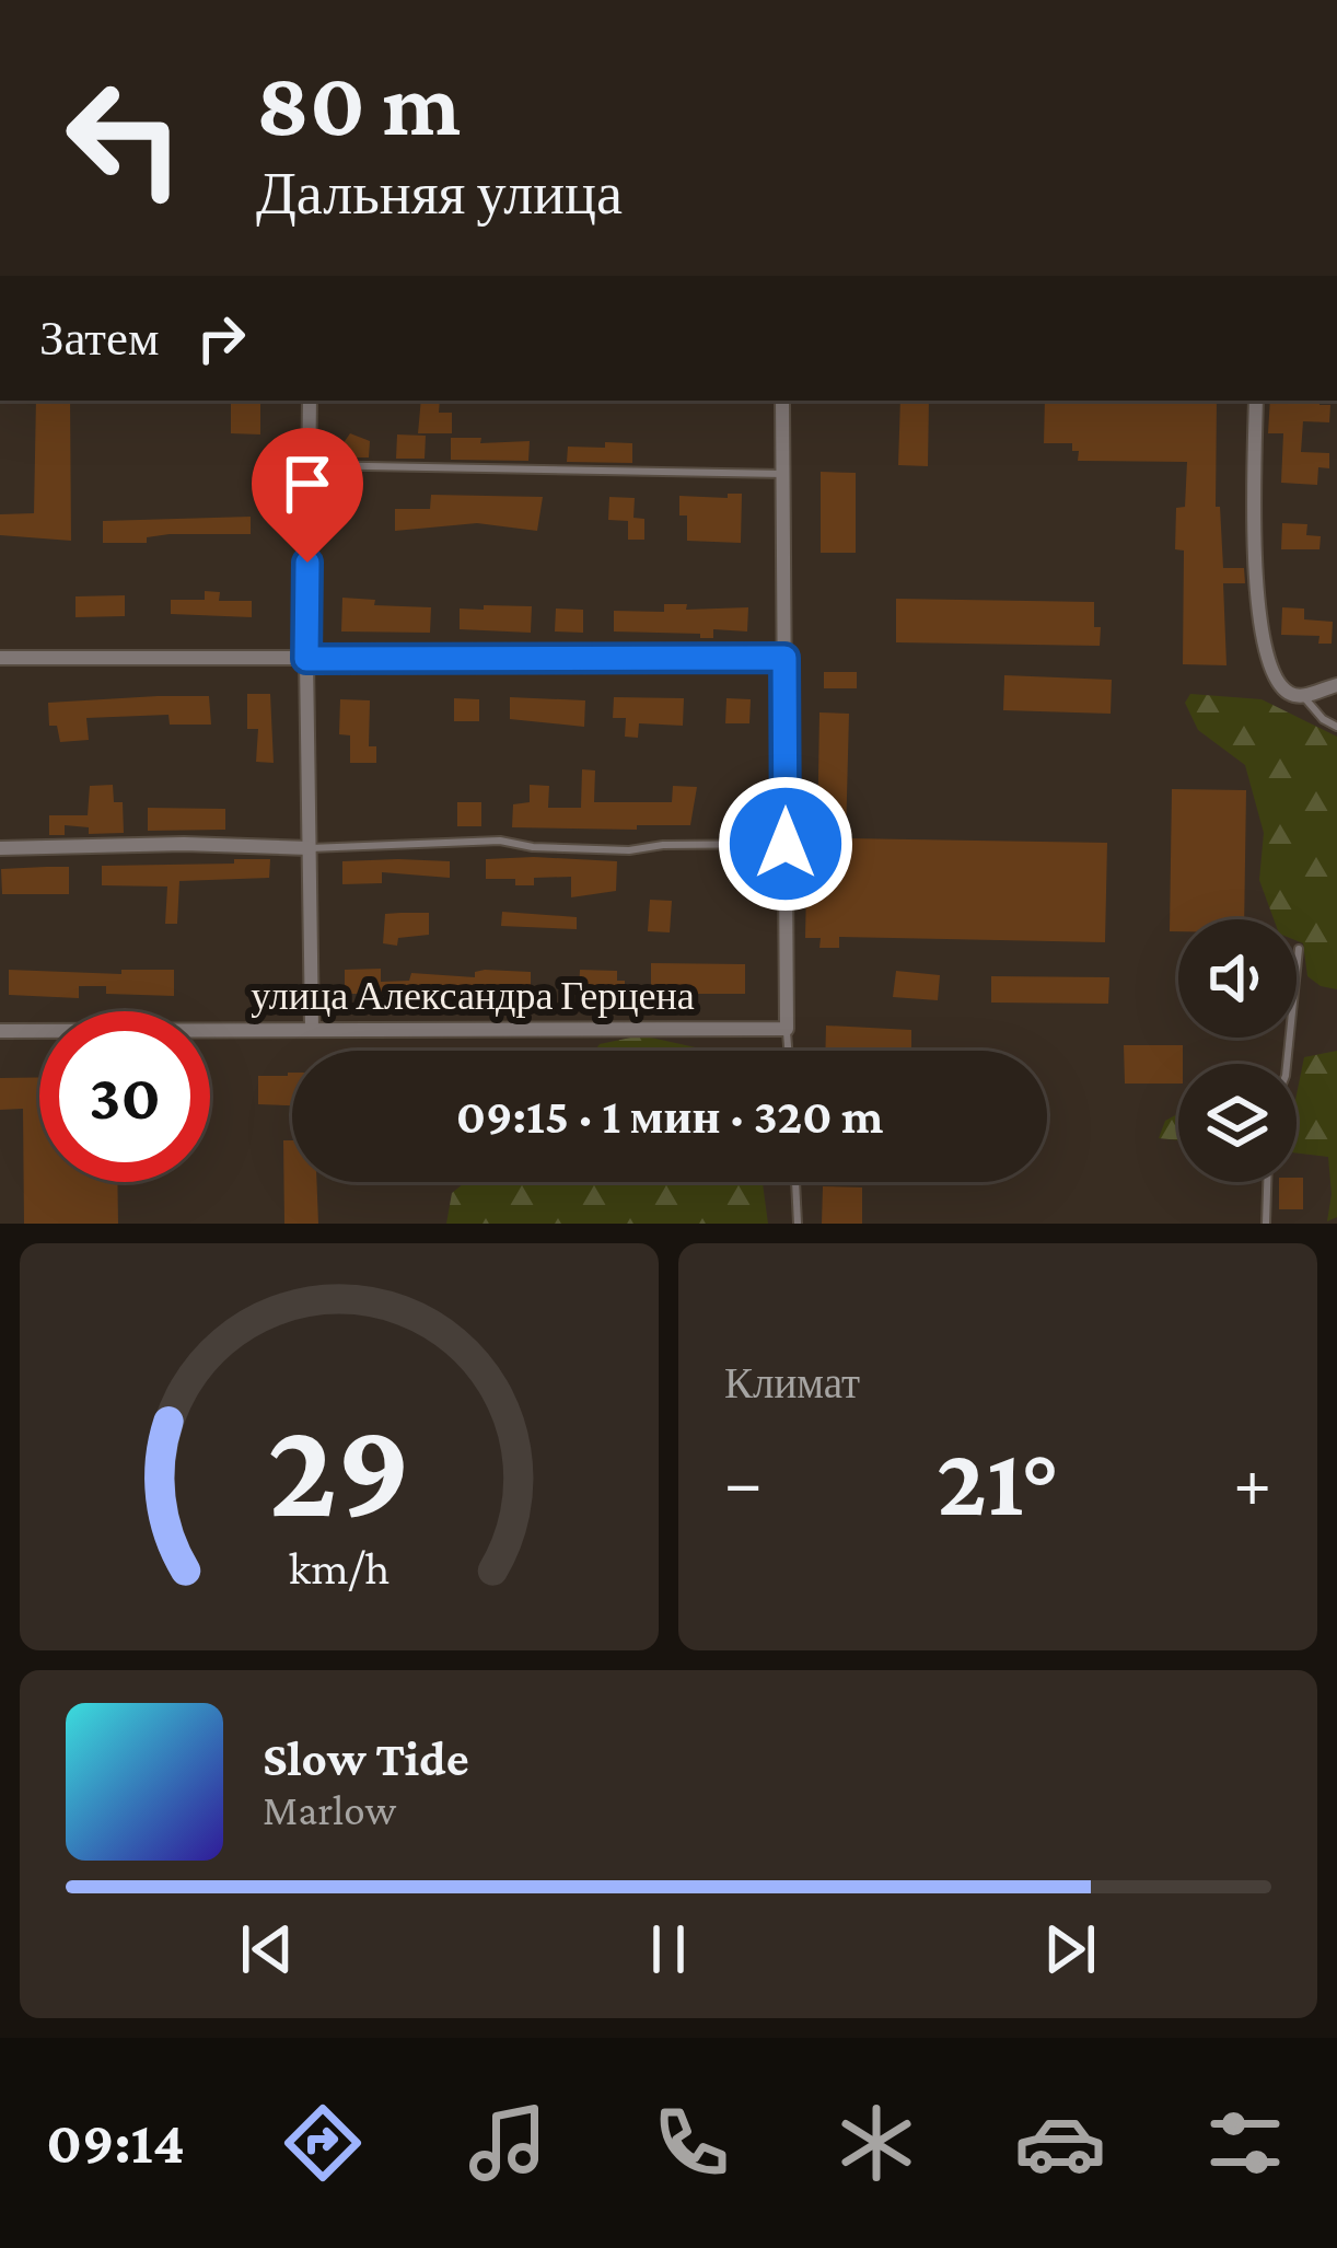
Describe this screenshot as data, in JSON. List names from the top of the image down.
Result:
{
  "streets": {
    "street": ["улица Александра Герцена"]
  },
  "page": {
    "turn": ["80 m", "Дальняя улица"],
    "then": "Затем",
    "limit": "30",
    "trip": "09:15 · 1 мин · 320 m",
    "tile": "Климат",
    "heat": ["−", "21°", "+"],
    "song": ["Slow Tide", "Marlow"],
    "tabs": "09:14",
    "gauge": ["29", "km/h"]
  }
}
